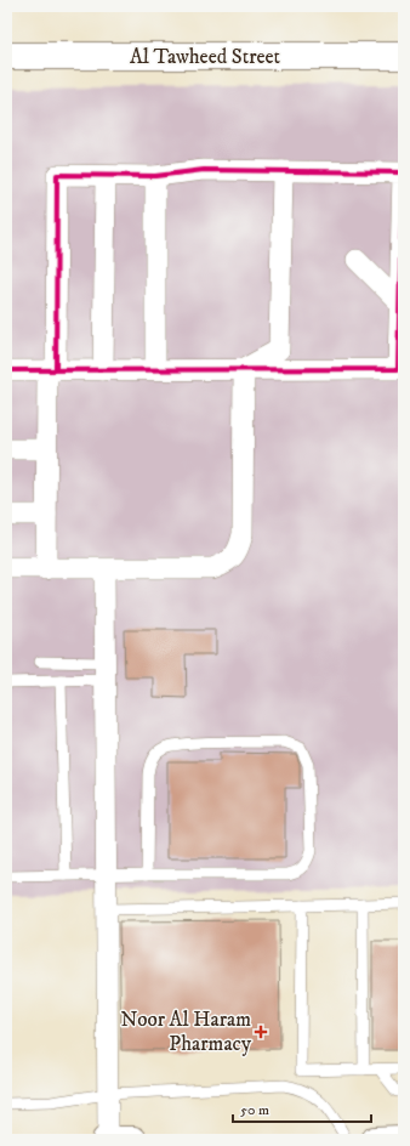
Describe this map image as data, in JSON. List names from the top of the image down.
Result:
{
  "streets": {
    "street": ["Al Tawheed Street"]
  },
  "places": {
    "health": ["Noor Al Haram Pharmacy"]
  },
  "scale_bar": "50 m"
}
